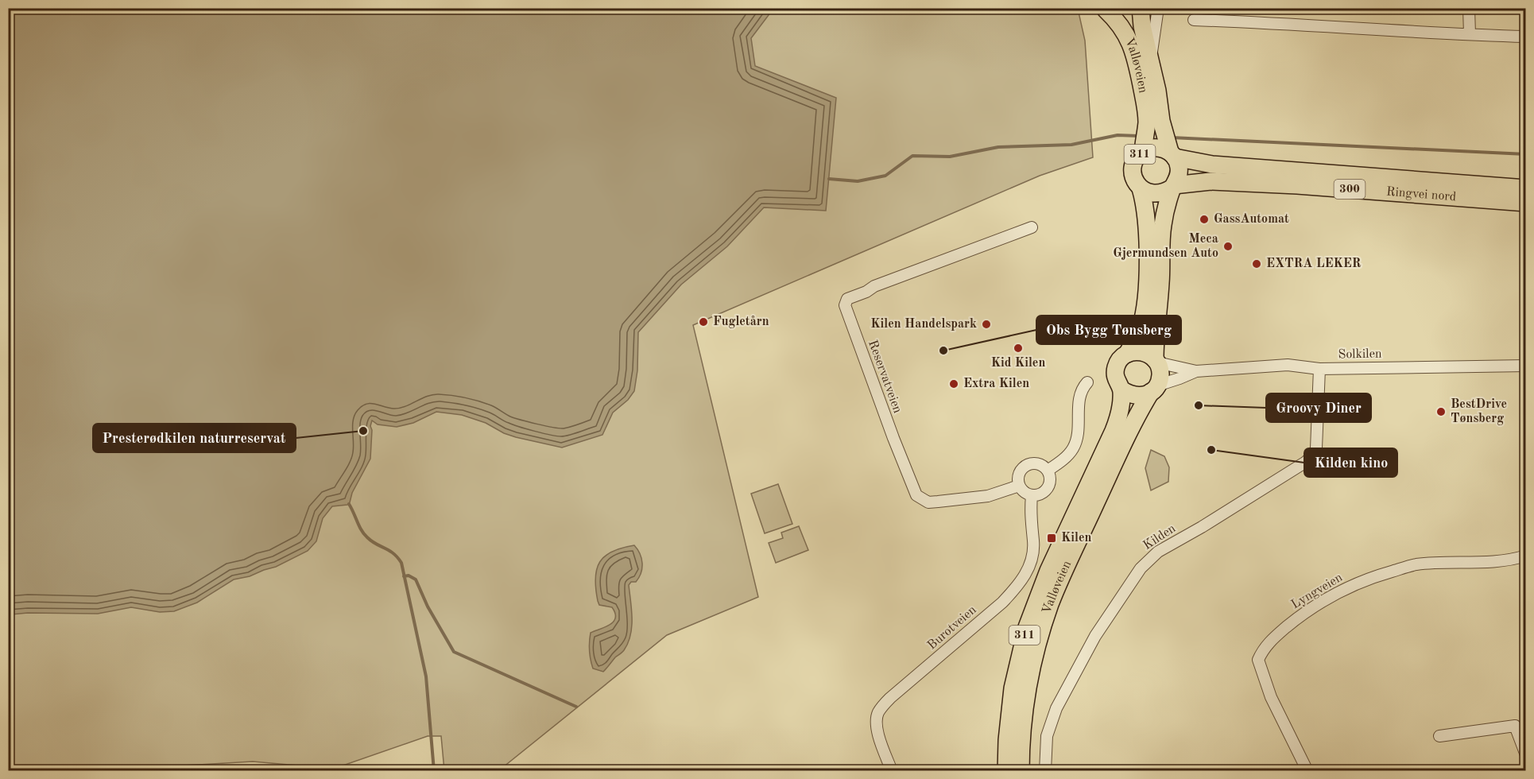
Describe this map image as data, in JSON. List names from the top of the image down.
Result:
{
  "streets": {
    "main road": [
      "Valløveien",
      "311",
      "300",
      "Ringvei nord"
    ],
    "street": [
      "Solkilen",
      "Reservatveien",
      "Kilden",
      "Lyngveien",
      "Burotveien"
    ]
  },
  "crossings": [
    ["Valløveien", "311"],
    ["Valløveien", "Ringvei nord"],
    ["Valløveien", "Solkilen"],
    ["311", "Ringvei nord"],
    ["Solkilen", "Kilden"],
    ["Reservatveien", "Burotveien"]
  ],
  "places": {
    "other": [
      "GassAutomat",
      "Meca Gjermundsen Auto",
      "EXTRA LEKER",
      "Fugletårn",
      "Kilen Handelspark",
      "Kid Kilen",
      "Obs Bygg Tønsberg",
      "Extra Kilen",
      "Groovy Diner",
      "BestDrive Tønsberg",
      "Presterødkilen naturreservat",
      "Kilden kino"
    ],
    "transit": ["Kilen"]
  }
}
